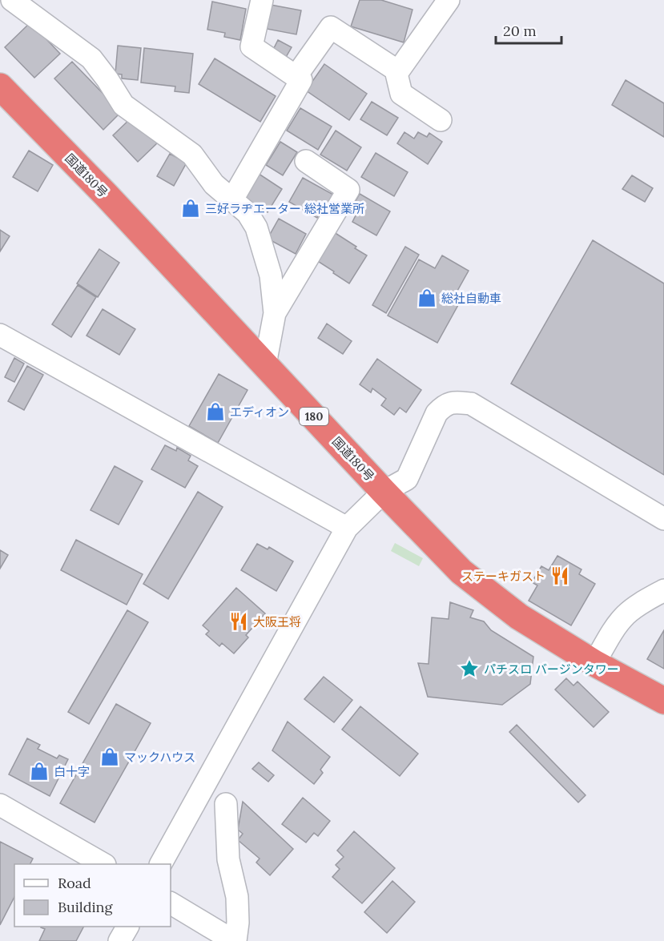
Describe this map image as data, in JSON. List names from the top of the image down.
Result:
{
  "streets": {
    "highway": ["国道180号", "180"]
  },
  "places": {
    "shop": [
      "三好ラヂエーター 総社営業所",
      "総社自動車",
      "エディオン",
      "マックハウス",
      "白十字"
    ],
    "restaurant": ["ステーキガスト", "大阪王将"],
    "place": ["パチスロ バージンタワー"]
  },
  "legend": ["Road", "Building"],
  "scale_bar": "20 m"
}
